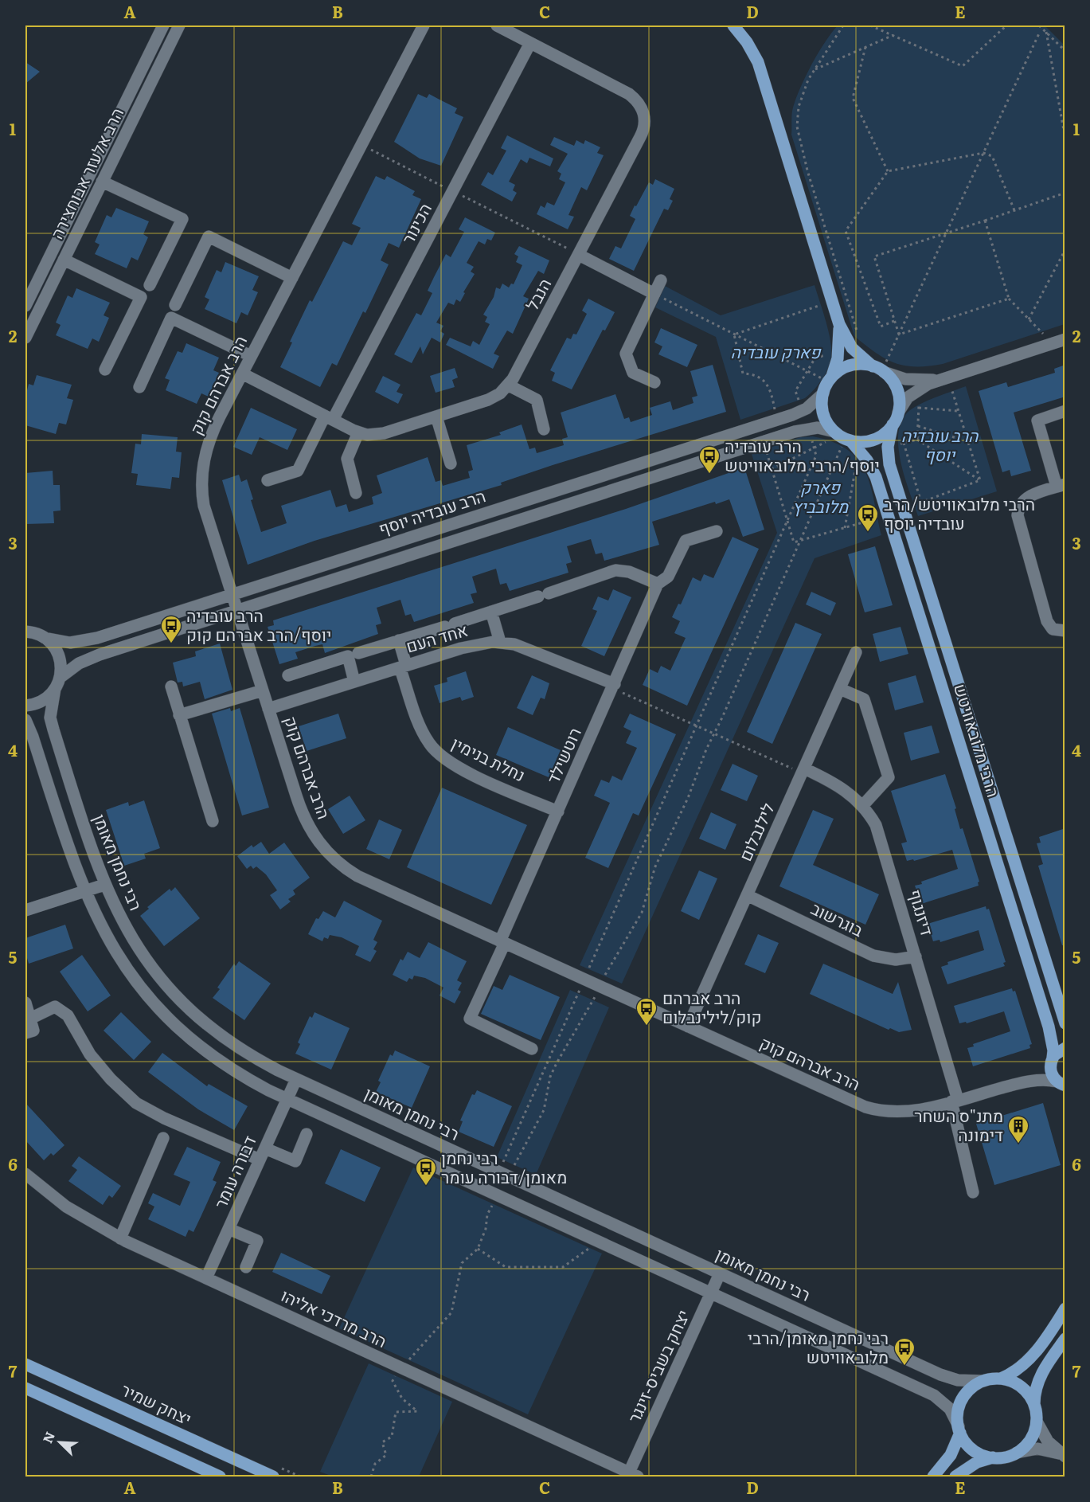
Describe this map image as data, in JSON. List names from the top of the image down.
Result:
{
  "streets": {
    "main road": ["הרבי מלובאוויטש", "יצחק שמיר"],
    "street": [
      "הרב אלעזר אבוחצירה",
      "הכינור",
      "הנבל",
      "הרב אברהם קוק",
      "הרב עובדיה יוסף",
      "אחד העם",
      "רוטשילד",
      "נחלת בנימין",
      "לילנבלום",
      "רבי נחמן מאומן",
      "דיזנגוף",
      "בוגרשוב",
      "דבורה עומר",
      "הרב מרדכי אליהו",
      "יצחק בשביס-זינגר"
    ]
  },
  "crossings": [
    ["הכינור", "הנבל"],
    ["הנבל", "הרב אברהם קוק"],
    ["הרב אברהם קוק", "הרב עובדיה יוסף"],
    ["הרב אברהם קוק", "אחד העם"],
    ["הרב אברהם קוק", "הרבי מלובאוויטש"],
    ["הרב אברהם קוק", "רוטשילד"],
    ["הרב אברהם קוק", "לילנבלום"],
    ["הרב אברהם קוק", "דיזנגוף"],
    ["הרב עובדיה יוסף", "הרבי מלובאוויטש"],
    ["הרב עובדיה יוסף", "רבי נחמן מאומן"],
    ["אחד העם", "רוטשילד"],
    ["אחד העם", "נחלת בנימין"],
    ["רוטשילד", "נחלת בנימין"],
    ["לילנבלום", "דיזנגוף"],
    ["לילנבלום", "בוגרשוב"],
    ["רבי נחמן מאומן", "דבורה עומר"],
    ["רבי נחמן מאומן", "יצחק בשביס-זינגר"],
    ["דיזנגוף", "בוגרשוב"],
    ["דבורה עומר", "הרב מרדכי אליהו"],
    ["הרב מרדכי אליהו", "יצחק בשביס-זינגר"]
  ],
  "parks": ["פארק עובדיה", "הרב עובדיה יוסף", "פארק מלובביץ"],
  "places": {
    "bus stop": [
      "הרב עובדיה יוסף/הרבי מלובאוויטש",
      "הרבי מלובאוויטש/הרב עובדיה יוסף",
      "הרב עובדיה יוסף/הרב אברהם קוק",
      "הרב אברהם קוק/לילינבלום",
      "רבי נחמן מאומן/דבורה עומר",
      "רבי נחמן מאומן/הרבי מלובאוויטש"
    ],
    "building": ["מתנ\"ס השחר דימונה"]
  },
  "north": "top left",
  "grid": {
    "columns": [
      "A",
      "B",
      "C",
      "D",
      "E"
    ],
    "rows": [
      "1",
      "2",
      "3",
      "4",
      "5",
      "6",
      "7"
    ]
  }
}
